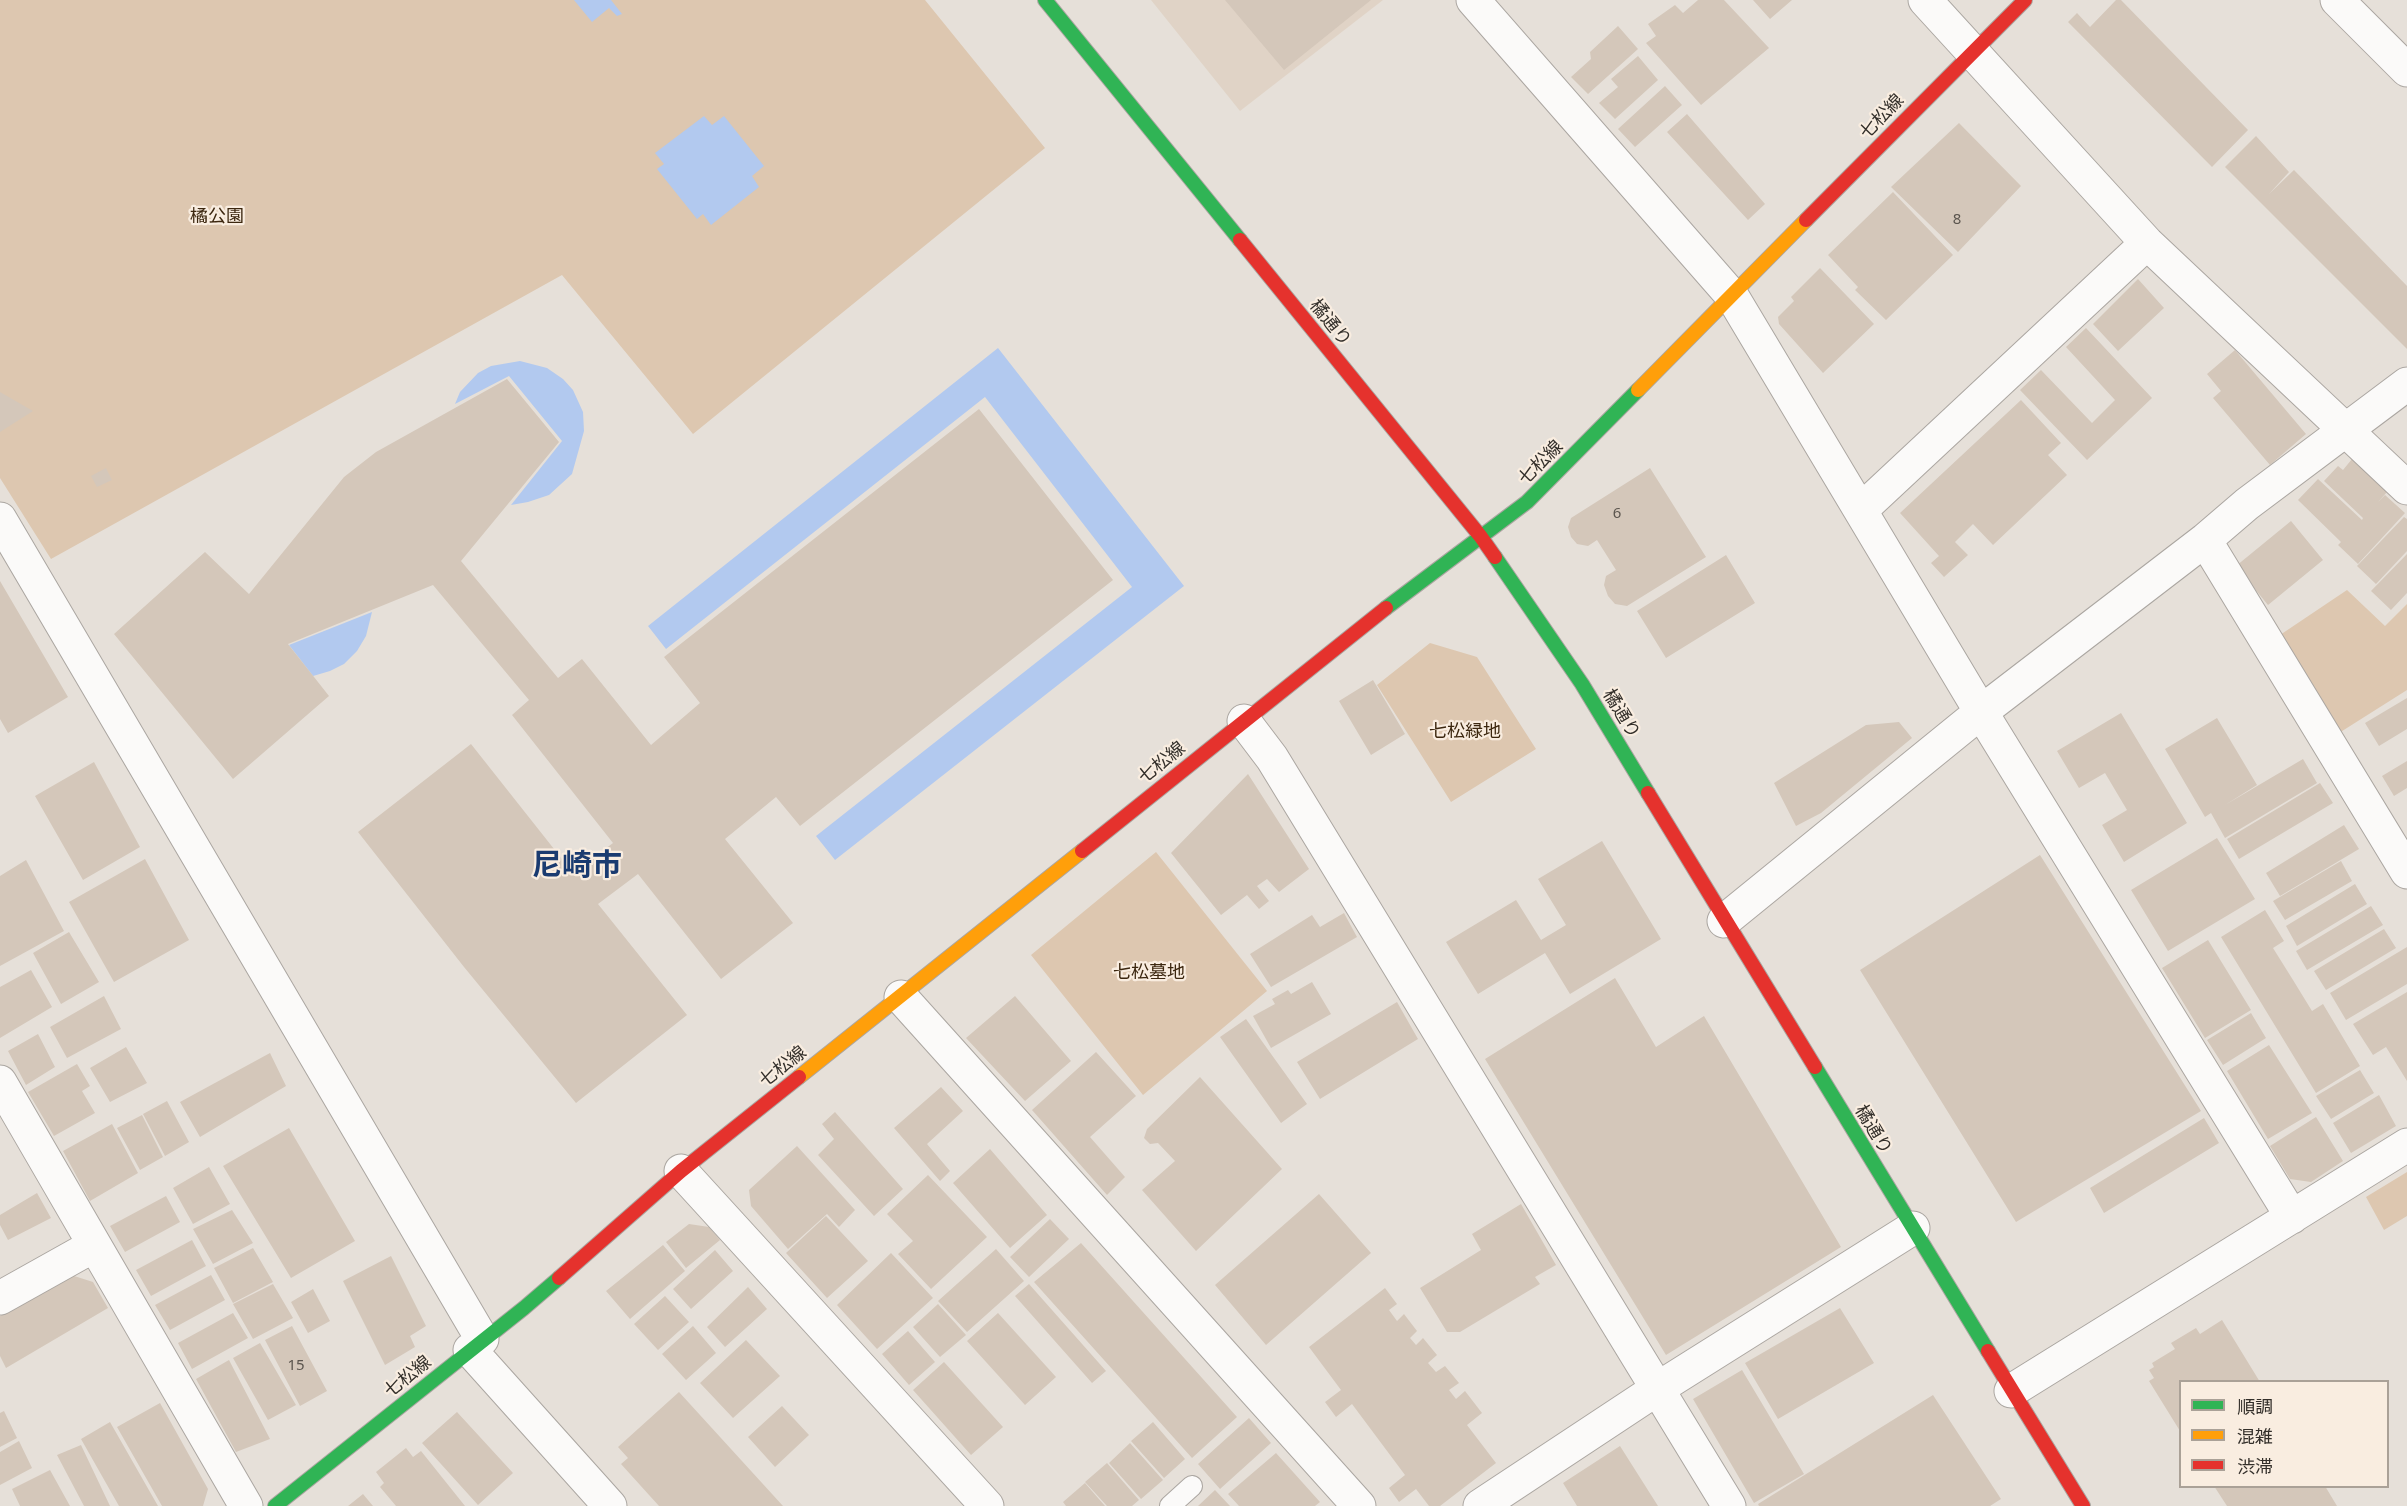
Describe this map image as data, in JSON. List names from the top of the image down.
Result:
{
  "streets": {
    "street": ["七松線", "橘通り"]
  },
  "crossings": [
    ["七松線", "橘通り"]
  ],
  "districts": ["尼崎市"],
  "parks": ["橘公園", "七松緑地", "七松墓地"],
  "house_numbers": ["8", "6", "15"],
  "legend": ["順調", "混雑", "渋滞"]
}
